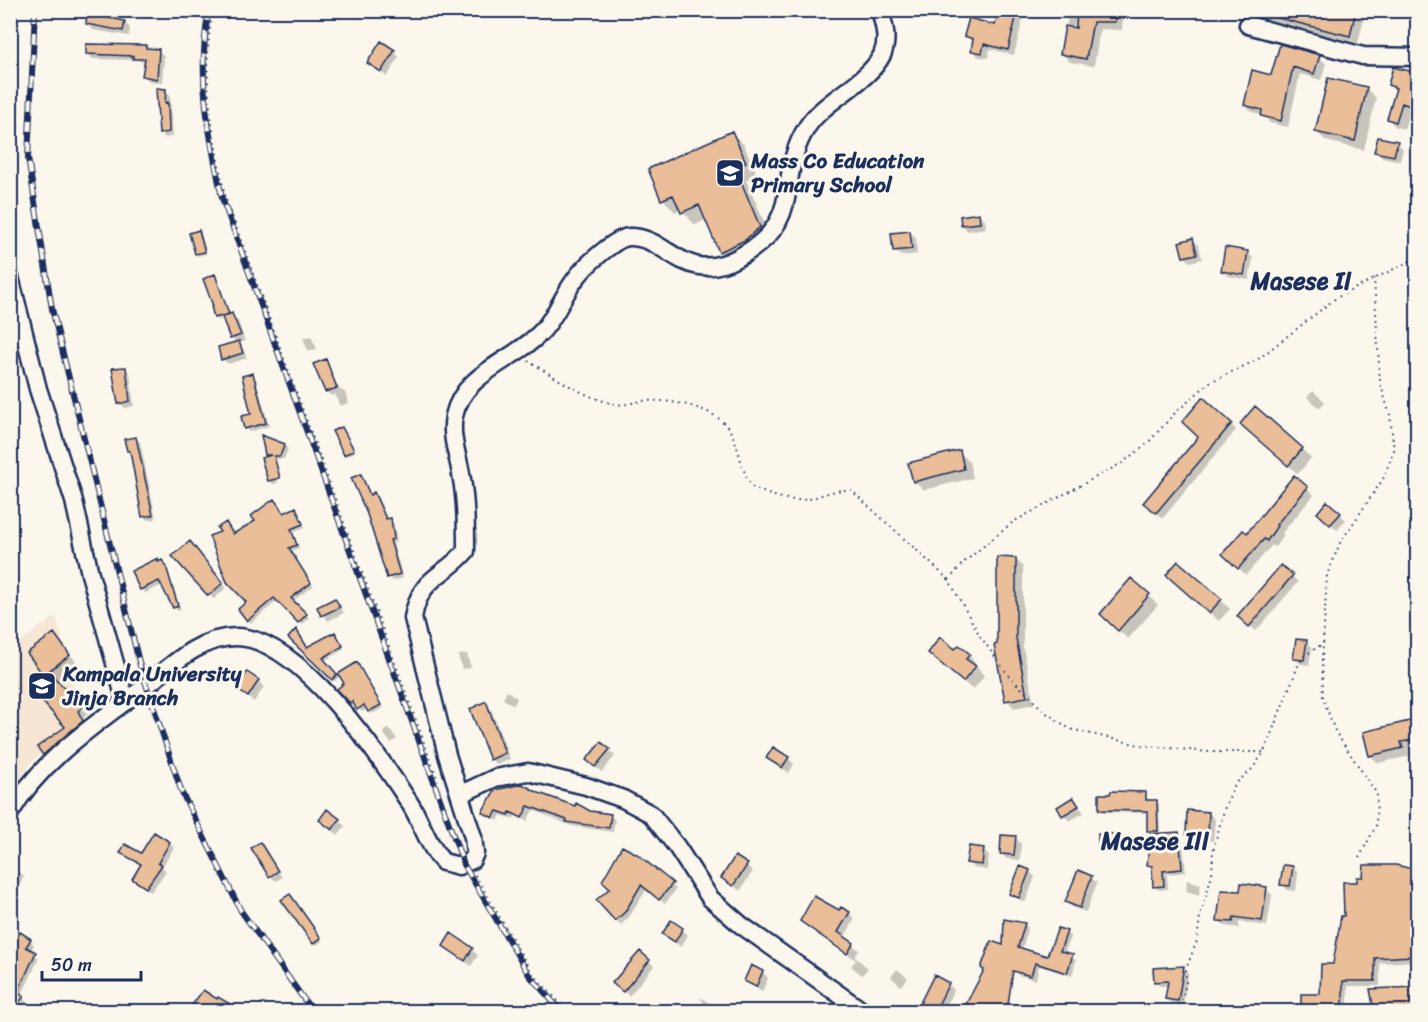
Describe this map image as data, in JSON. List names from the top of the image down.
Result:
{
  "districts": ["Masese II", "Masese III"],
  "places": {
    "school or university": ["Mass Co Education Primary School", "Kampala University Jinja Branch"]
  },
  "scale_bar": "50 m"
}
